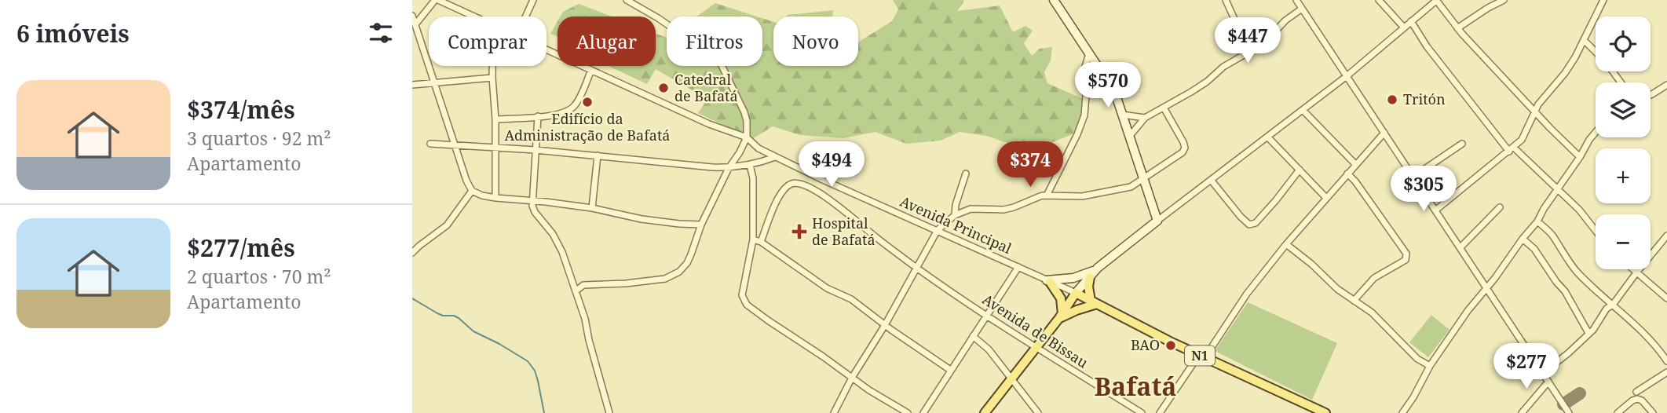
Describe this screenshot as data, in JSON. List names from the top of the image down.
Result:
{
  "streets": {
    "main road": ["N1"],
    "street": ["Avenida Principal", "Avenida de Bissau"]
  },
  "crossings": [
    ["Avenida Principal", "N1"]
  ],
  "districts": ["Bafatá"],
  "places": {
    "other": [
      "Catedral de Bafatá",
      "Tritón",
      "Edifício da Administração de Bafatá",
      "BAO"
    ],
    "health": ["Hospital de Bafatá"]
  },
  "page": {
    "heading": "6 imóveis",
    "map_buttons": ["+", "−"],
    "chip": [
      "Comprar",
      "Alugar",
      "Filtros",
      "Novo"
    ],
    "price": [
      "$447",
      "$570",
      "$494",
      "$374",
      "$305",
      "$277"
    ],
    "list": [
      {
        "name": "$374/mês",
        "note": "3 quartos · 92 m² · Apartamento"
      },
      {
        "name": "$277/mês",
        "note": "2 quartos · 70 m² · Apartamento"
      }
    ]
  }
}
